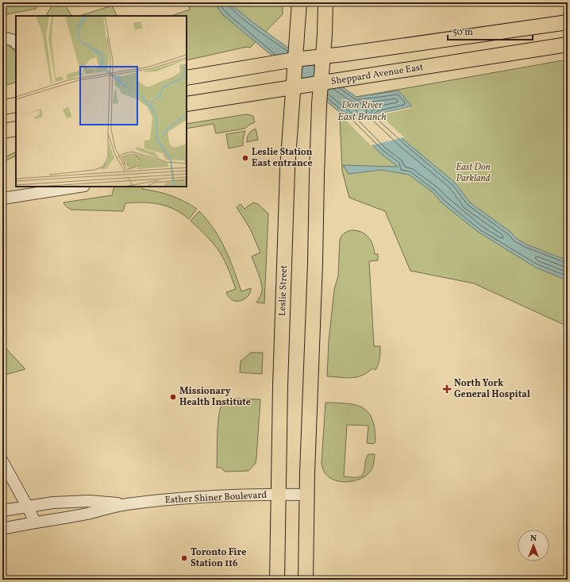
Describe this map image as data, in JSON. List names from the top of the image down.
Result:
{
  "streets": {
    "main road": ["Sheppard Avenue East", "Leslie Street"],
    "street": ["Esther Shiner Boulevard"]
  },
  "crossings": [
    ["Sheppard Avenue East", "Leslie Street"],
    ["Leslie Street", "Esther Shiner Boulevard"]
  ],
  "water": ["Don River East Branch"],
  "parks": ["East Don Parkland"],
  "places": {
    "other": ["Leslie Station East entrance", "Missionary Health Institute", "Toronto Fire Station 116"],
    "health": ["North York General Hospital"]
  },
  "scale_bar": "50 m",
  "north": "top"
}
